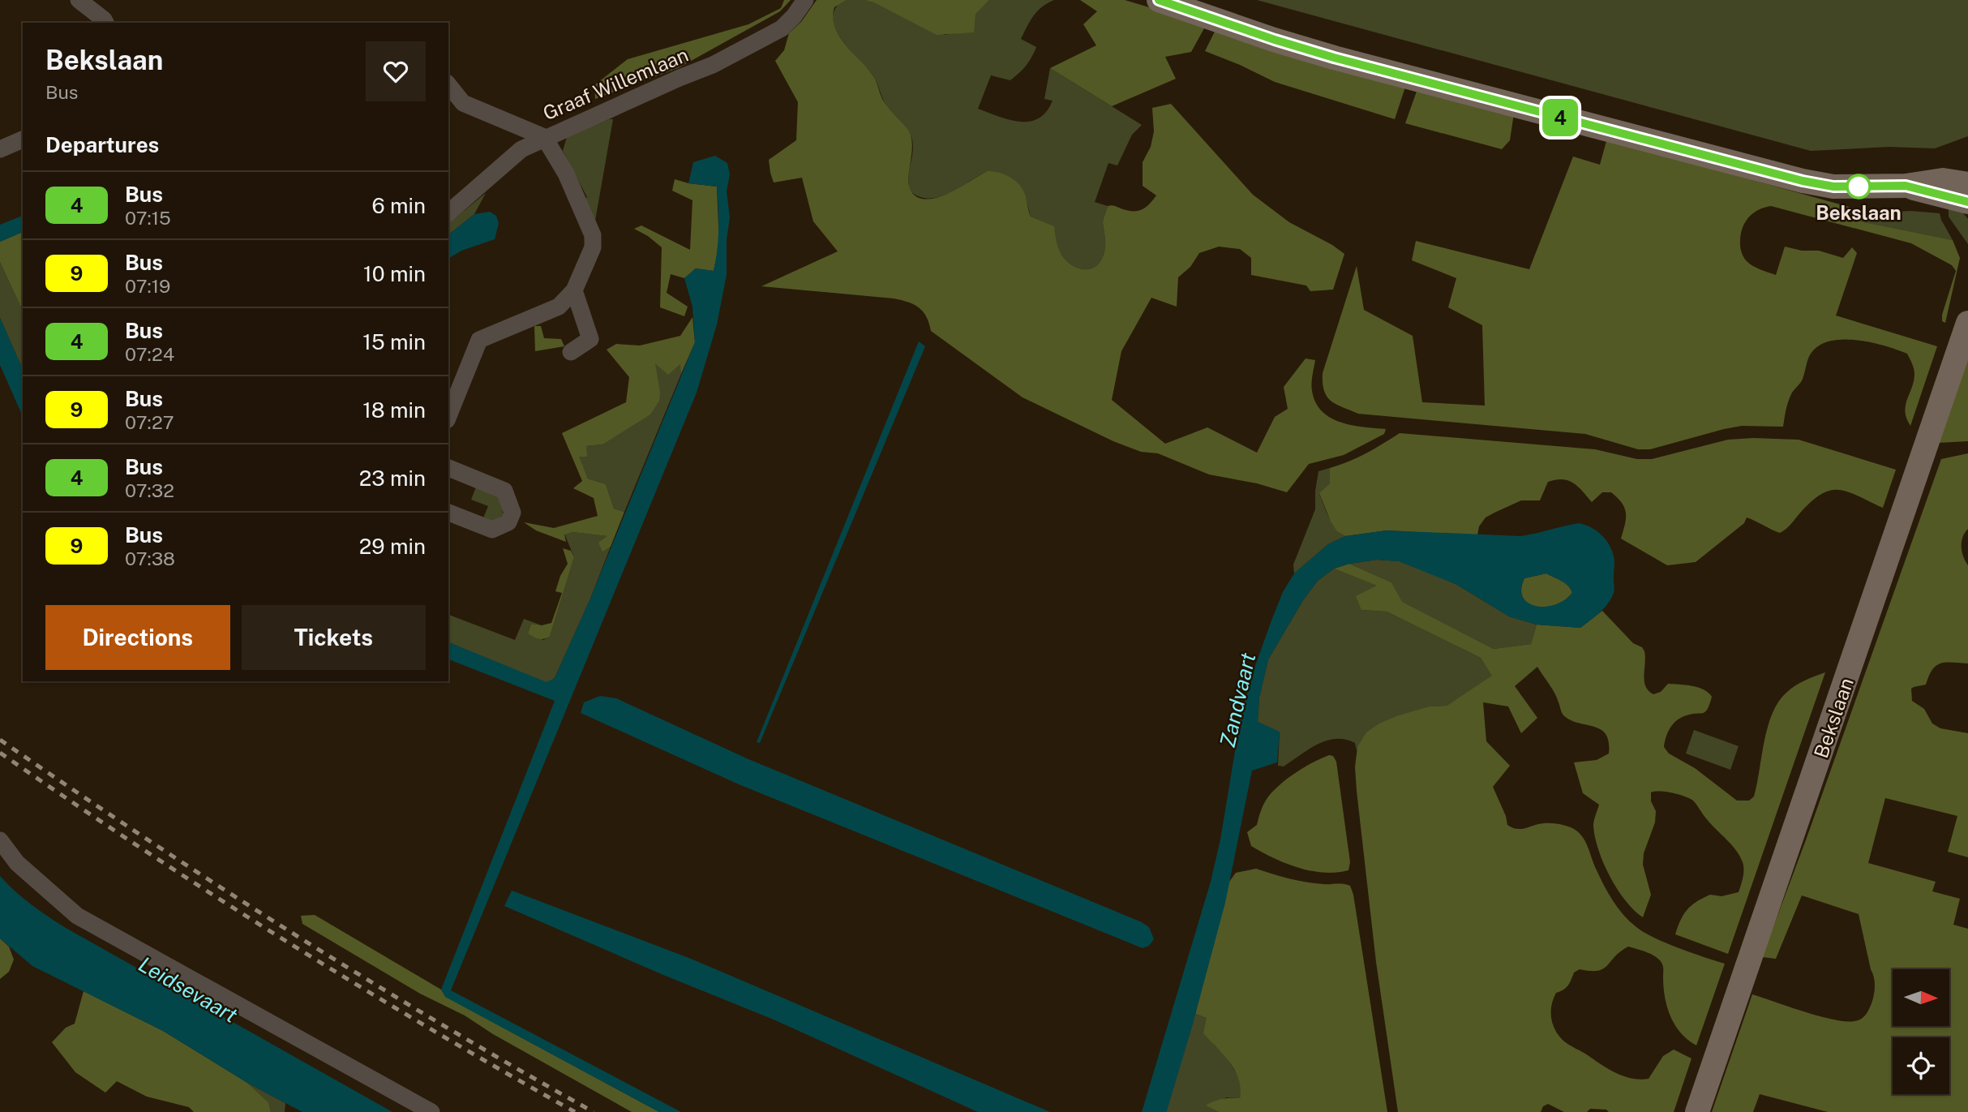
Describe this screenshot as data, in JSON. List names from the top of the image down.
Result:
{
  "streets": {
    "main road": ["Bekslaan"],
    "street": ["Graaf Willemlaan"]
  },
  "water": ["Zandvaart", "Leidsevaart"],
  "places": ["Bekslaan"],
  "lines": ["bus line 4"],
  "north": "right",
  "page": {
    "on_map": "4",
    "heading": [
      ["Bekslaan", "Bus"],
      "Departures"
    ],
    "list": [
      {
        "mark": "4",
        "name": "Bus",
        "note": "07:15",
        "value": "6 min"
      },
      {
        "mark": "9",
        "name": "Bus",
        "note": "07:19",
        "value": "10 min"
      },
      {
        "mark": "4",
        "name": "Bus",
        "note": "07:24",
        "value": "15 min"
      },
      {
        "mark": "9",
        "name": "Bus",
        "note": "07:27",
        "value": "18 min"
      },
      {
        "mark": "4",
        "name": "Bus",
        "note": "07:32",
        "value": "23 min"
      },
      {
        "mark": "9",
        "name": "Bus",
        "note": "07:38",
        "value": "29 min"
      }
    ],
    "buttons": ["Directions", "Tickets"]
  }
}
